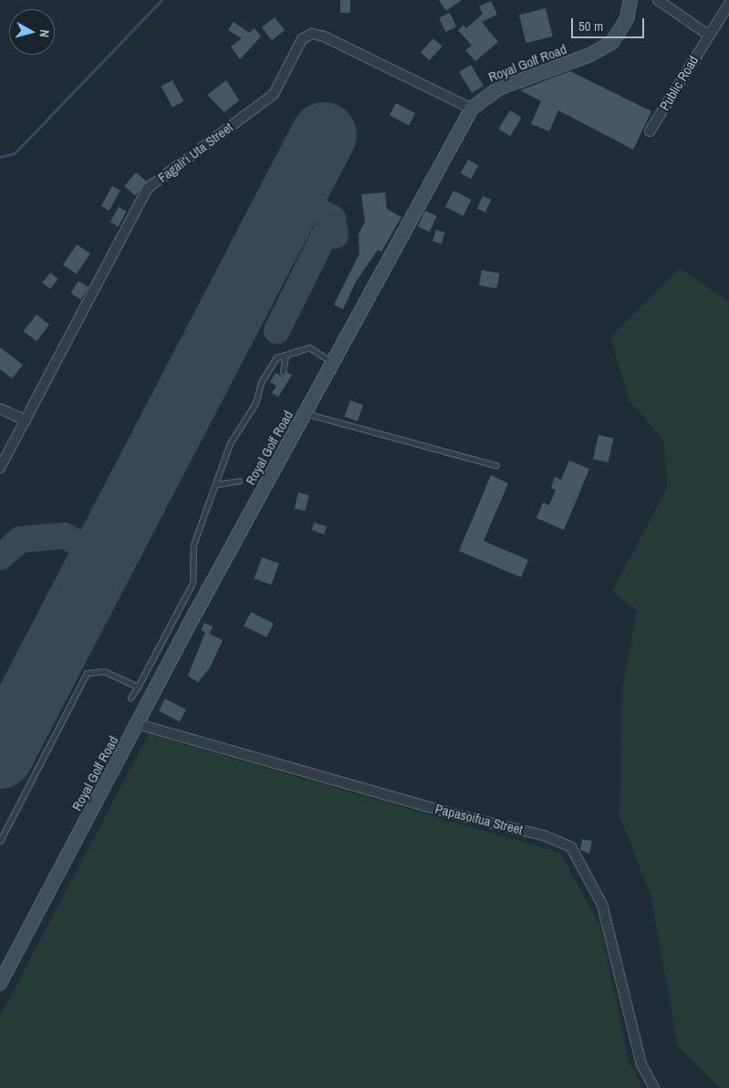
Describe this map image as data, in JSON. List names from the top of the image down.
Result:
{
  "streets": {
    "main road": ["Royal Golf Road"],
    "street": ["Public Road", "Fagali'i Uta Street", "Papasoifua Street"]
  },
  "crossings": [
    ["Royal Golf Road", "Fagali'i Uta Street"],
    ["Royal Golf Road", "Papasoifua Street"]
  ],
  "scale_bar": "50 m",
  "north": "right"
}
